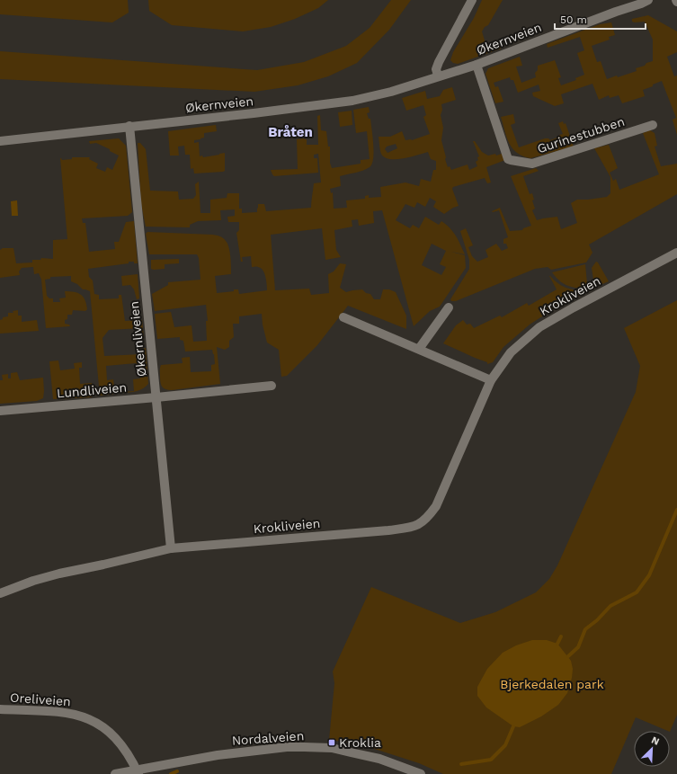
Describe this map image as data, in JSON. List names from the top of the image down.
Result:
{
  "streets": {
    "street": [
      "Økernveien",
      "Gurinestubben",
      "Krokliveien",
      "Økernliveien",
      "Lundliveien",
      "Oreliveien",
      "Nordalveien"
    ]
  },
  "crossings": [
    ["Økernveien", "Gurinestubben"],
    ["Økernveien", "Økernliveien"],
    ["Krokliveien", "Økernliveien"],
    ["Økernliveien", "Lundliveien"],
    ["Oreliveien", "Nordalveien"]
  ],
  "districts": ["Bråten"],
  "parks": ["Bjerkedalen park"],
  "places": {
    "transit": ["Kroklia"]
  },
  "scale_bar": "50 m",
  "north": "top right"
}
